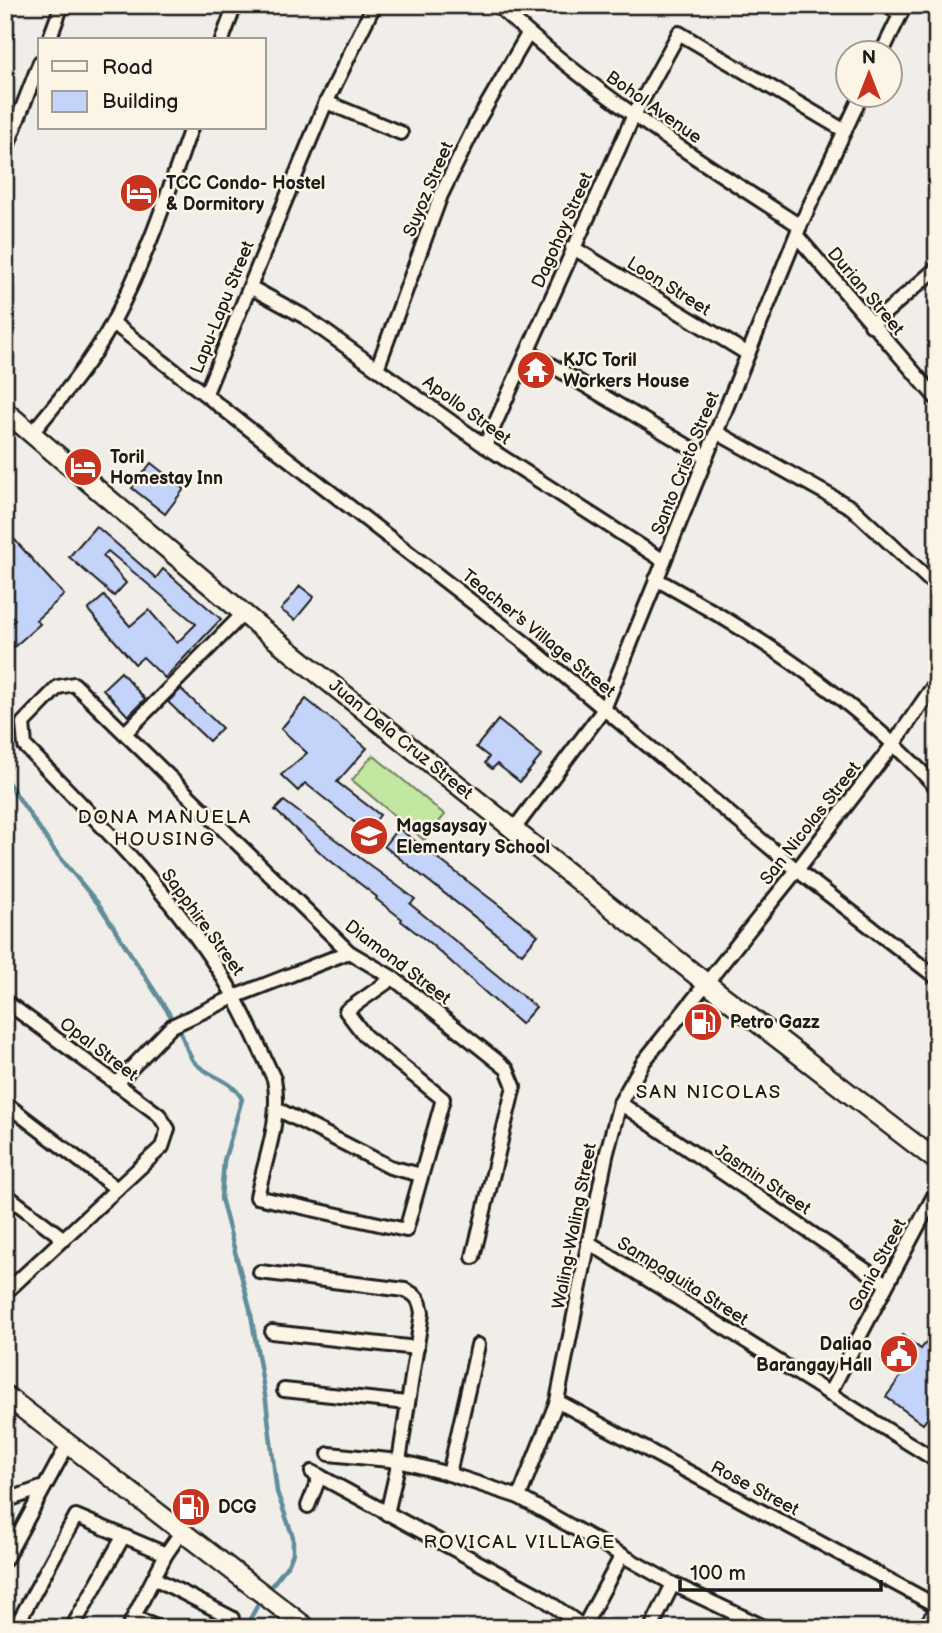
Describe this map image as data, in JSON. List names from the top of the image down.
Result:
{
  "streets": {
    "street": [
      "Bohol Avenue",
      "Suyoz Street",
      "Dagohoy Street",
      "Loon Street",
      "Durian Street",
      "Lapu-Lapu Street",
      "Apollo Street",
      "Santo Cristo Street",
      "Teacher's Village Street",
      "Juan Dela Cruz Street",
      "San Nicolas Street",
      "Sapphire Street",
      "Diamond Street",
      "Opal Street",
      "Jasmin Street",
      "Waling-Waling Street",
      "Gania Street",
      "Sampaguita Street",
      "Rose Street"
    ]
  },
  "crossings": [
    ["Bohol Avenue", "Suyoz Street"],
    ["Bohol Avenue", "Dagohoy Street"],
    ["Bohol Avenue", "Durian Street"],
    ["Bohol Avenue", "Santo Cristo Street"],
    ["Suyoz Street", "Apollo Street"],
    ["Dagohoy Street", "Loon Street"],
    ["Dagohoy Street", "Apollo Street"],
    ["Dagohoy Street", "Santo Cristo Street"],
    ["Loon Street", "Santo Cristo Street"],
    ["Durian Street", "Santo Cristo Street"],
    ["Lapu-Lapu Street", "Apollo Street"],
    ["Lapu-Lapu Street", "Teacher's Village Street"],
    ["Apollo Street", "Santo Cristo Street"],
    ["Santo Cristo Street", "Teacher's Village Street"],
    ["Santo Cristo Street", "Juan Dela Cruz Street"],
    ["Teacher's Village Street", "San Nicolas Street"],
    ["Juan Dela Cruz Street", "San Nicolas Street"],
    ["Juan Dela Cruz Street", "Waling-Waling Street"],
    ["San Nicolas Street", "Waling-Waling Street"],
    ["Sapphire Street", "Diamond Street"],
    ["Jasmin Street", "Waling-Waling Street"],
    ["Jasmin Street", "Gania Street"],
    ["Waling-Waling Street", "Sampaguita Street"],
    ["Waling-Waling Street", "Rose Street"],
    ["Gania Street", "Sampaguita Street"]
  ],
  "districts": ["DONA MANUELA HOUSING", "SAN NICOLAS", "ROVICAL VILLAGE"],
  "places": {
    "hotel": ["TCC Condo- Hostel & Dormitory", "Toril Homestay Inn"],
    "temple": ["KJC Toril Workers House"],
    "school or university": ["Magsaysay Elementary School"],
    "fuel station": ["Petro Gazz", "DCG"],
    "public building": ["Daliao Barangay Hall"]
  },
  "legend": ["Road", "Building"],
  "scale_bar": "100 m",
  "north": "top"
}
